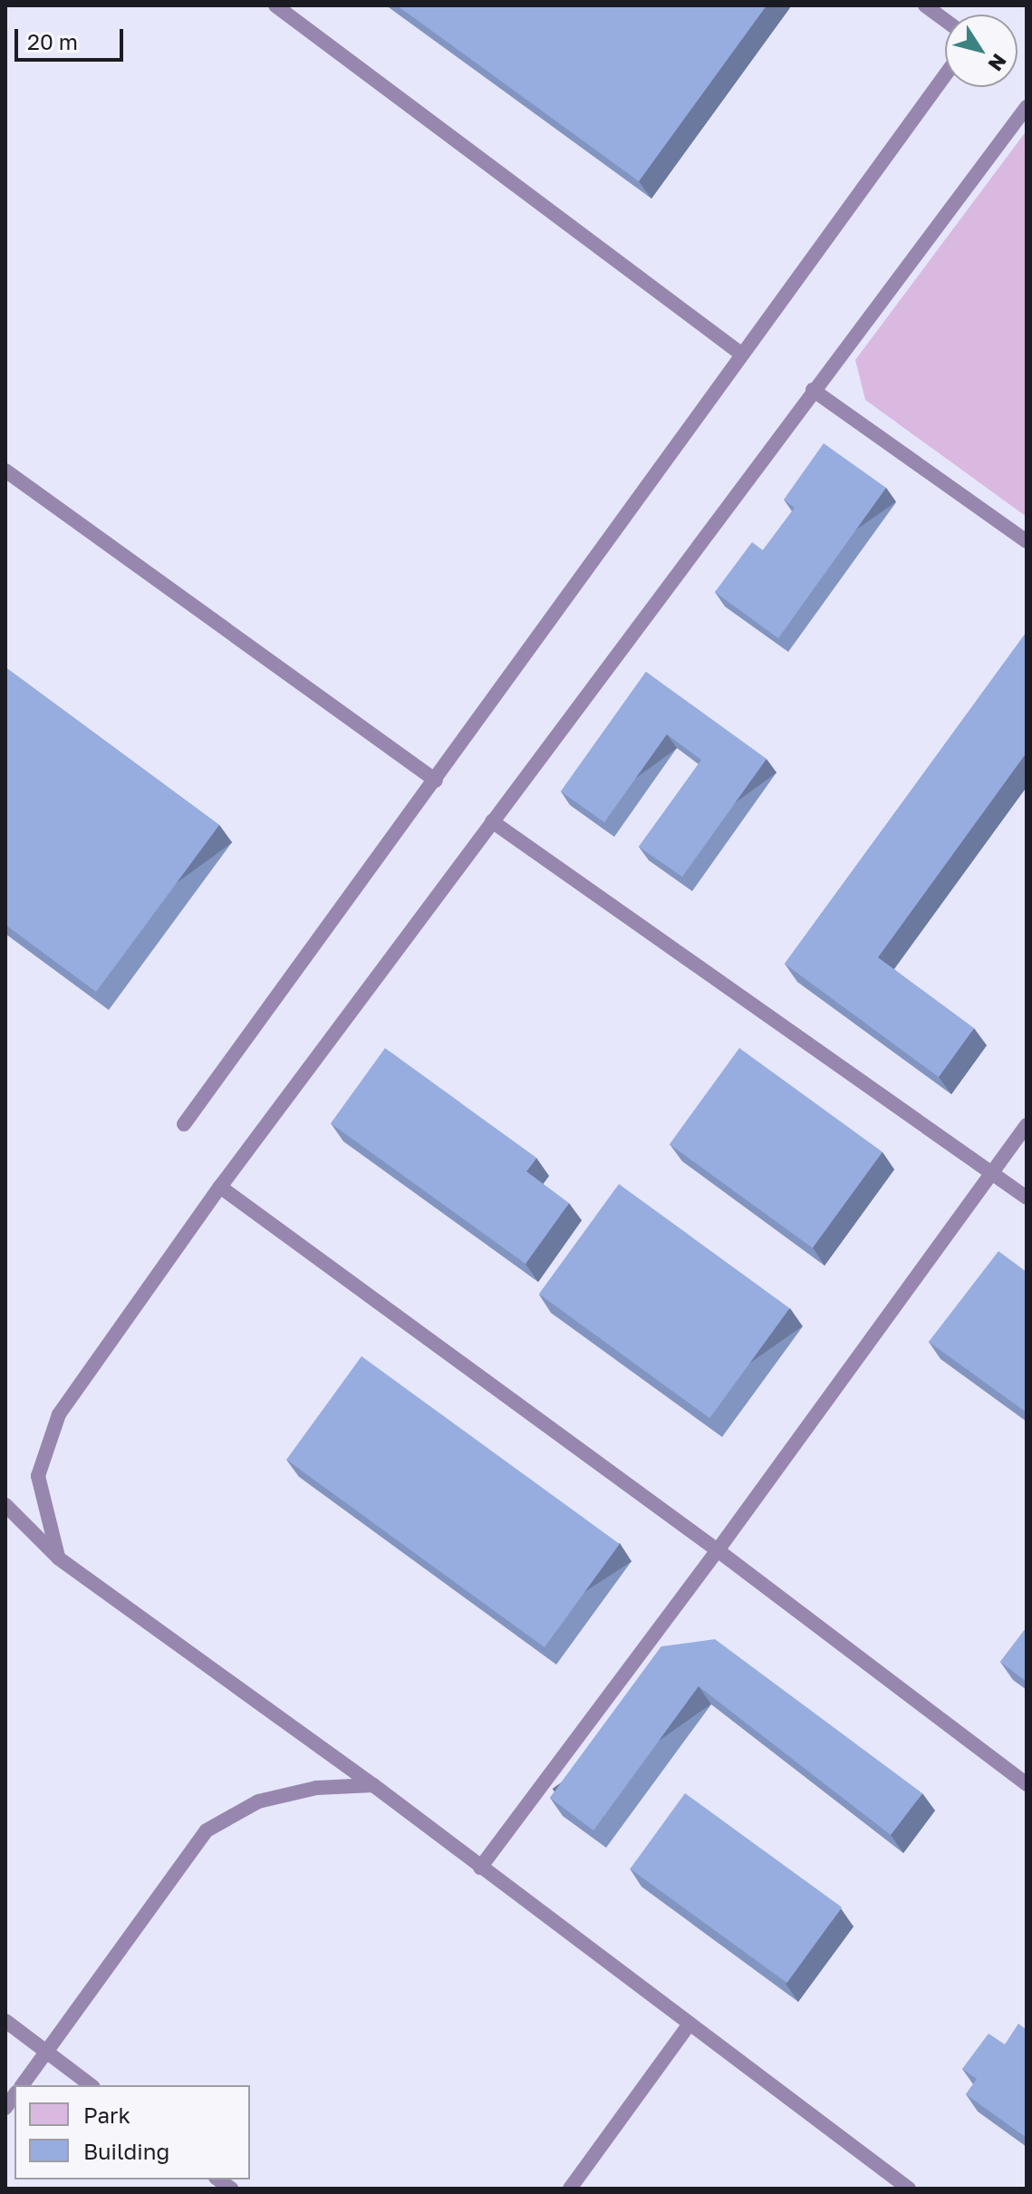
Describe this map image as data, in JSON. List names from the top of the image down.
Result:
{
  "legend": ["Park", "Building"],
  "scale_bar": "20 m",
  "north": "bottom right"
}
